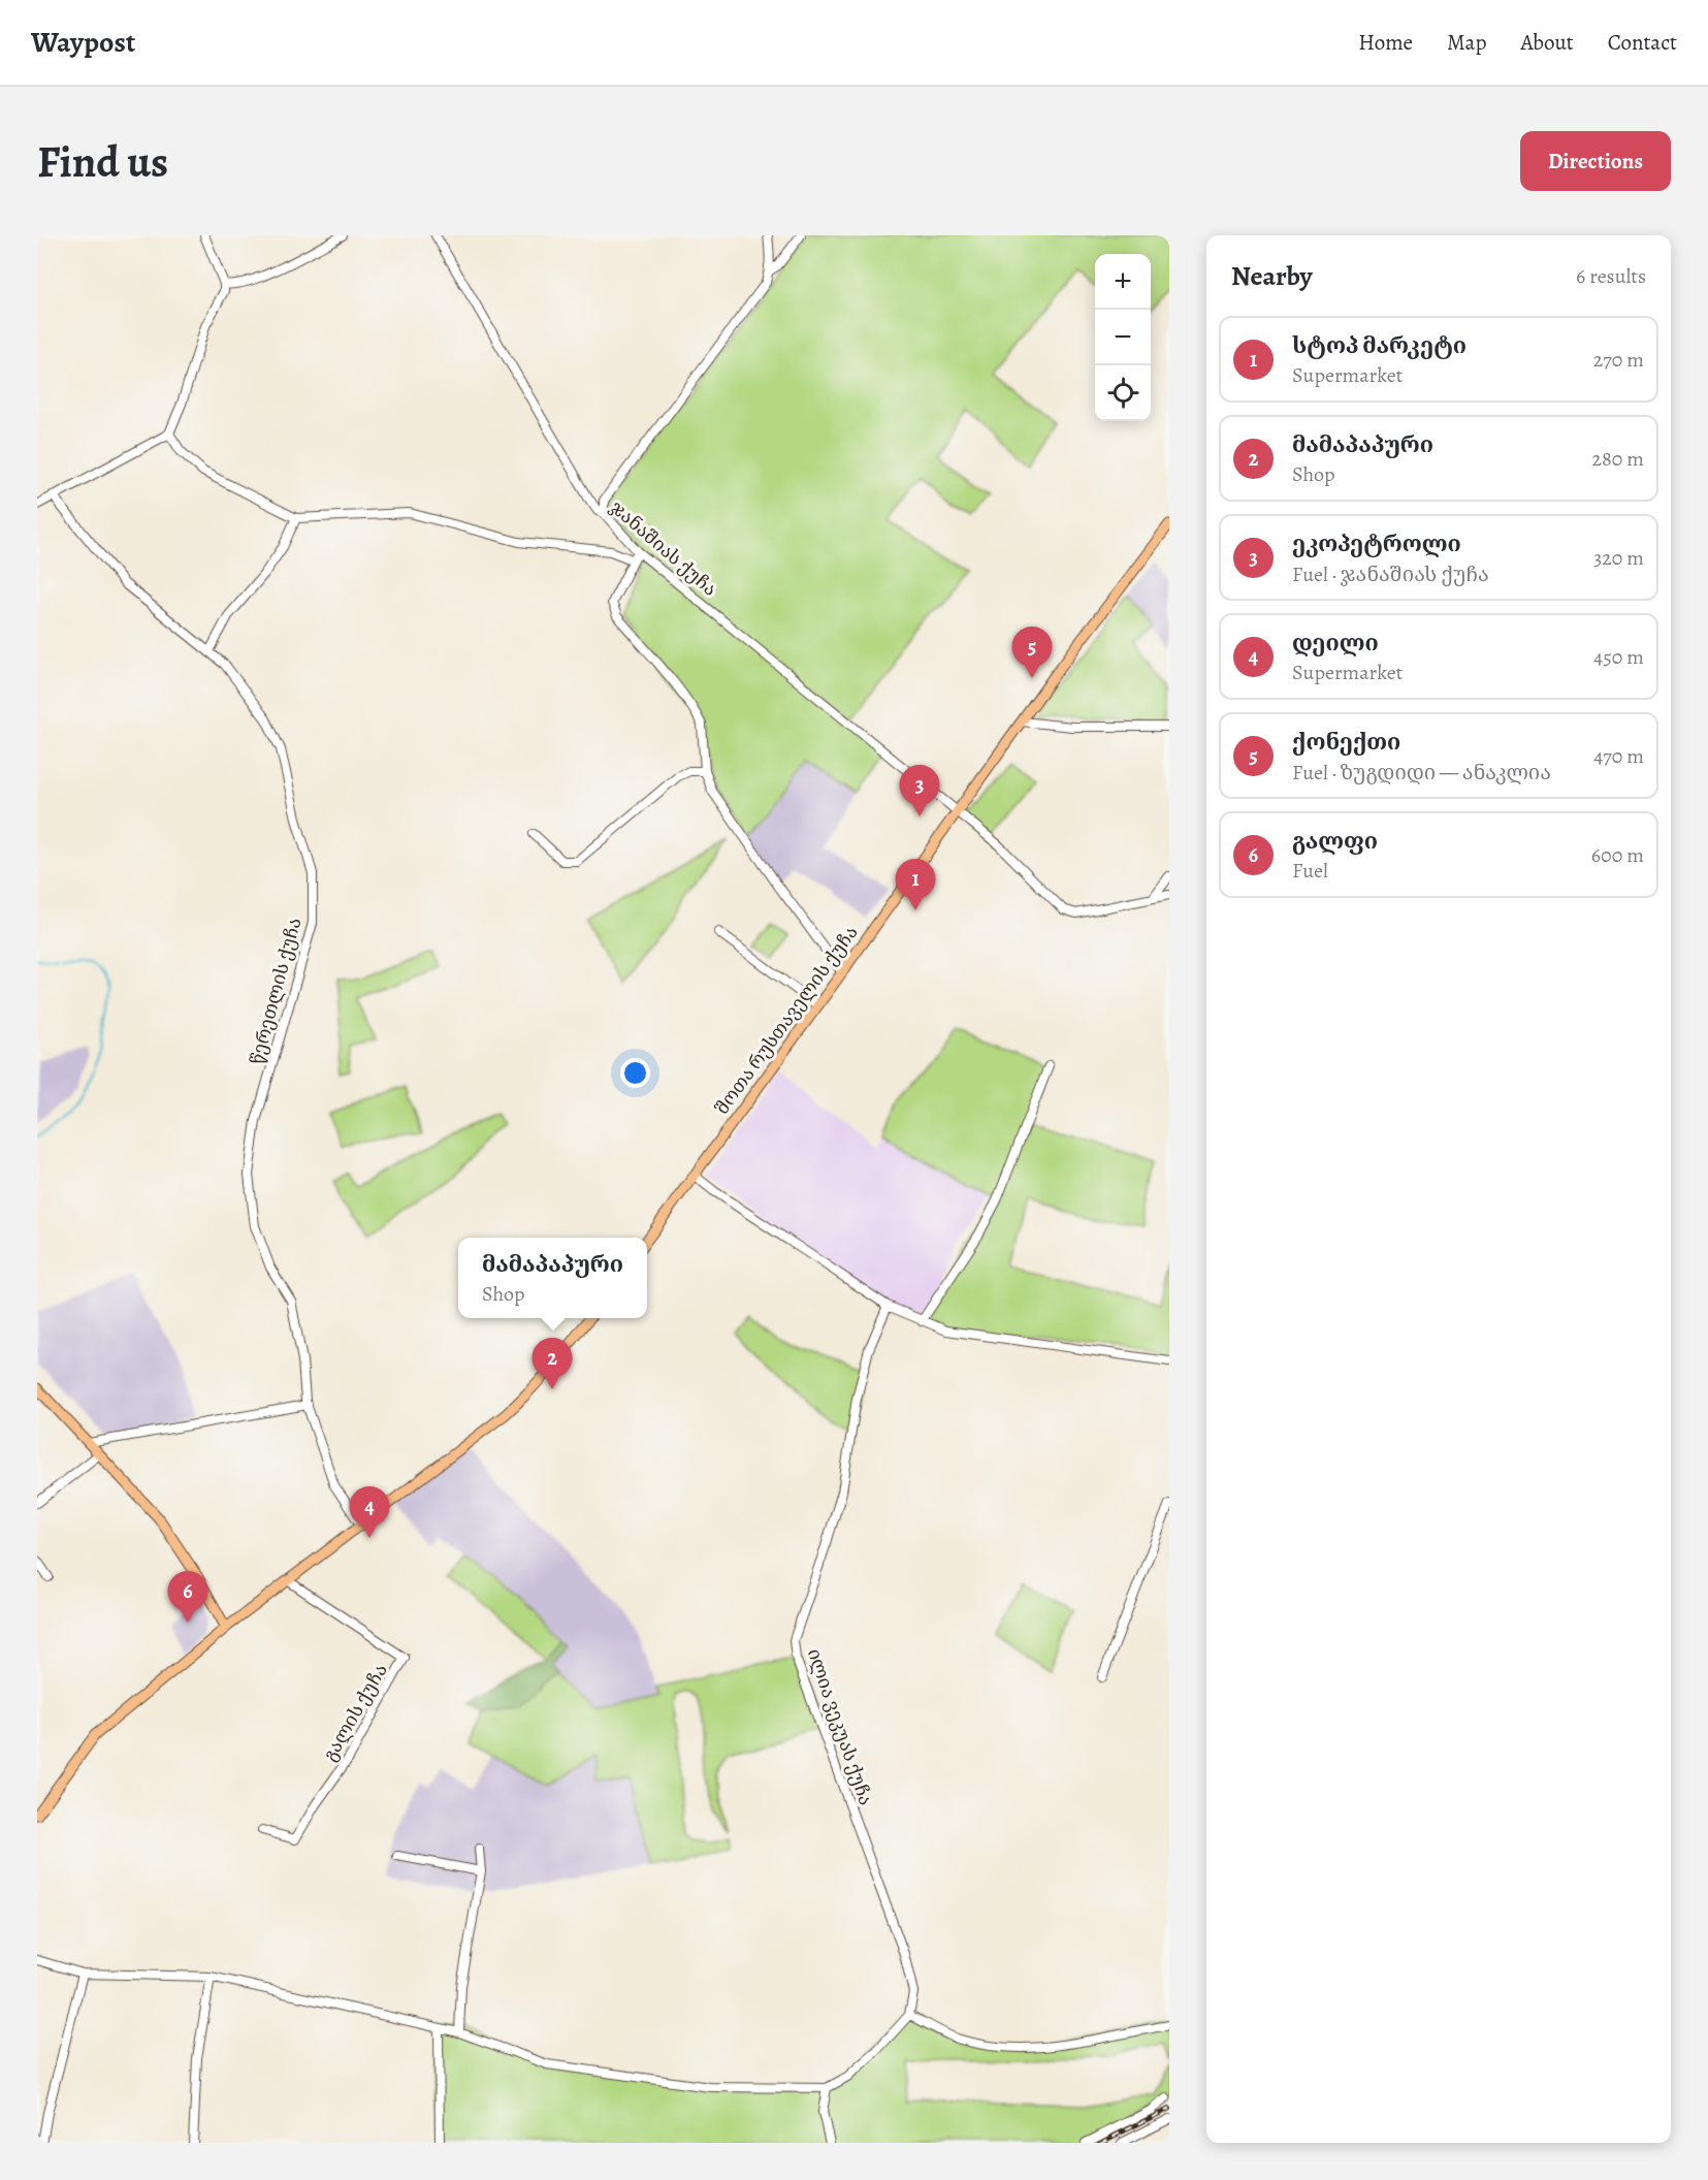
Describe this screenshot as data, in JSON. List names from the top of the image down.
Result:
{
  "streets": {
    "main road": ["შოთა რუსთაველის ქუჩა"],
    "street": [
      "ჯანაშიას ქუჩა",
      "წერეთლის ქუჩა",
      "გალის ქუჩა",
      "ილია ვეკუას ქუჩა"
    ]
  },
  "crossings": [
    ["ჯანაშიას ქუჩა", "შოთა რუსთაველის ქუჩა"]
  ],
  "page": {
    "header": "Waypost",
    "nav": [
      "Home",
      "Map",
      "About",
      "Contact"
    ],
    "buttons": "Directions",
    "title": "Find us",
    "heading": ["Nearby", "6 results"],
    "map_buttons": ["+", "−"],
    "list": [
      {
        "mark": "1",
        "name": "სტოპ მარკეტი",
        "note": "Supermarket",
        "value": "270 m"
      },
      {
        "mark": "2",
        "name": "მამაპაპური",
        "note": "Shop",
        "value": "280 m"
      },
      {
        "mark": "3",
        "name": "ეკოპეტროლი",
        "note": "Fuel · ჯანაშიას ქუჩა",
        "value": "320 m"
      },
      {
        "mark": "4",
        "name": "დეილი",
        "note": "Supermarket",
        "value": "450 m"
      },
      {
        "mark": "5",
        "name": "ქონექთი",
        "note": "Fuel · ზუგდიდი — ანაკლია",
        "value": "470 m"
      },
      {
        "mark": "6",
        "name": "გალფი",
        "note": "Fuel",
        "value": "600 m"
      }
    ],
    "pins": [
      "5",
      "3",
      "1",
      "2",
      "4",
      "6"
    ],
    "popup": ["მამაპაპური", "Shop"]
  }
}
